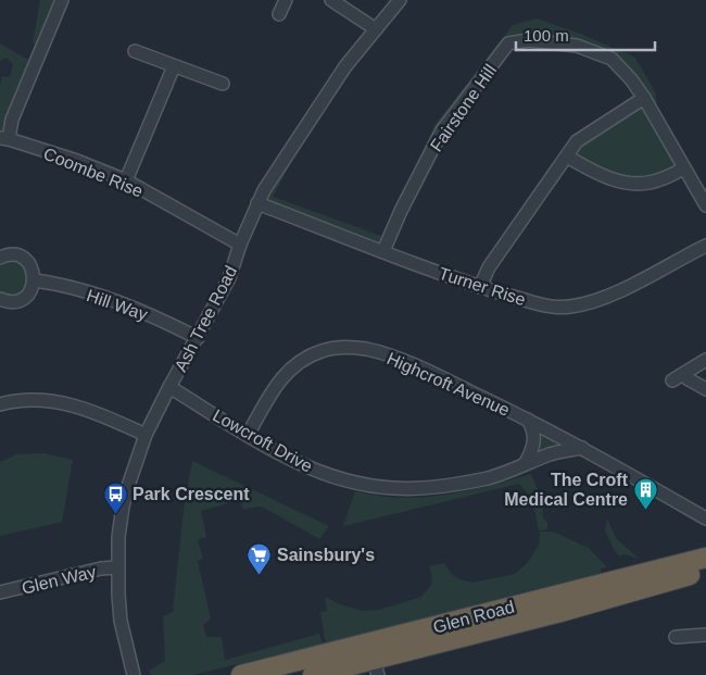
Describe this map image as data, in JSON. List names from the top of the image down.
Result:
{
  "streets": {
    "highway": ["Glen Road"],
    "street": [
      "Fairstone Hill",
      "Coombe Rise",
      "Turner Rise",
      "Hill Way",
      "Ash Tree Road",
      "Highcroft Avenue",
      "Lowcroft Drive",
      "Glen Way"
    ]
  },
  "crossings": [
    ["Fairstone Hill", "Turner Rise"],
    ["Coombe Rise", "Ash Tree Road"],
    ["Turner Rise", "Ash Tree Road"],
    ["Hill Way", "Ash Tree Road"],
    ["Ash Tree Road", "Lowcroft Drive"],
    ["Ash Tree Road", "Glen Way"],
    ["Highcroft Avenue", "Lowcroft Drive"]
  ],
  "places": {
    "building": ["The Croft Medical Centre"],
    "bus stop": ["Park Crescent"],
    "supermarket": ["Sainsbury's"]
  },
  "scale_bar": "100 m"
}
